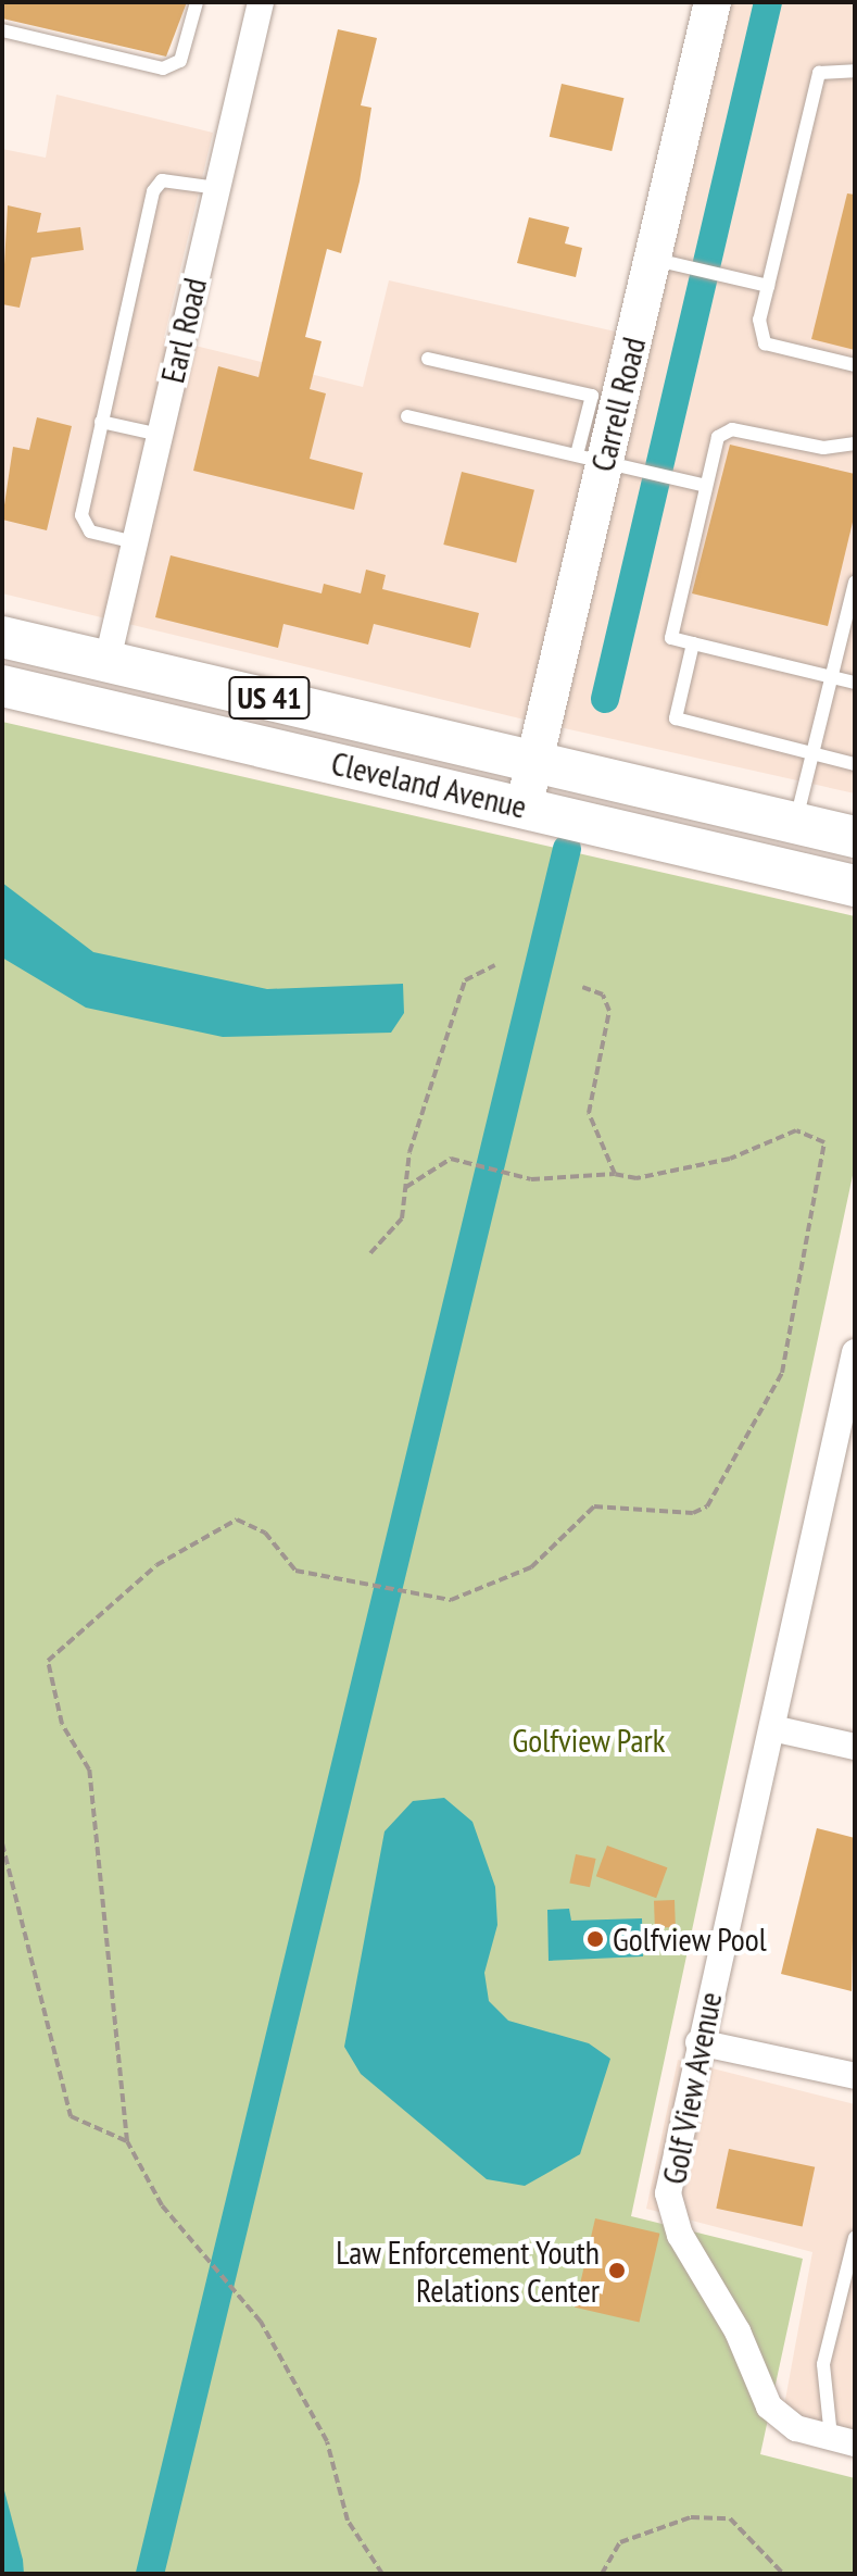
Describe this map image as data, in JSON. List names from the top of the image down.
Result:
{
  "streets": {
    "main road": ["US 41", "Cleveland Avenue"],
    "street": ["Earl Road", "Carrell Road", "Golf View Avenue"]
  },
  "crossings": [
    ["Earl Road", "Cleveland Avenue"],
    ["Carrell Road", "Cleveland Avenue"]
  ],
  "parks": ["Golfview Park"],
  "places": ["Golfview Pool", "Law Enforcement Youth Relations Center"]
}
